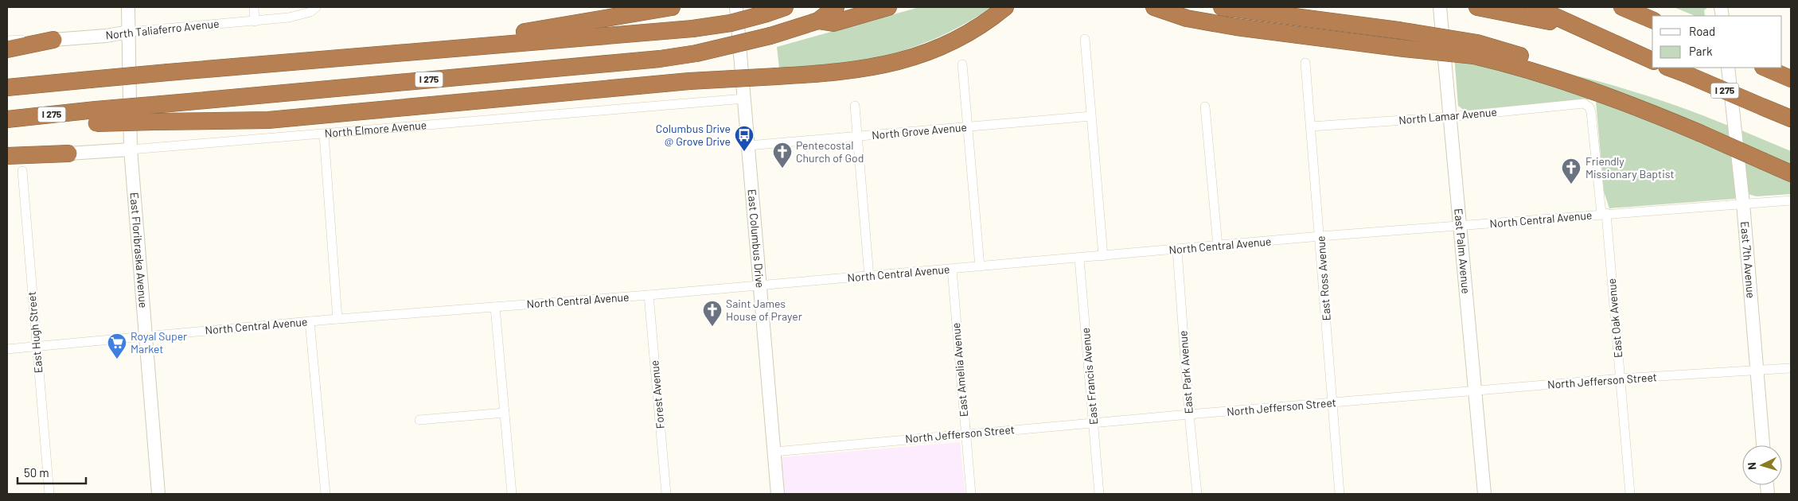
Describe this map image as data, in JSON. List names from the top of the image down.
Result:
{
  "streets": {
    "highway": ["I 275"],
    "street": [
      "North Taliaferro Avenue",
      "North Lamar Avenue",
      "North Elmore Avenue",
      "North Grove Avenue",
      "North Central Avenue",
      "East Columbus Drive",
      "East Floribraska Avenue",
      "East Palm Avenue",
      "East 7th Avenue",
      "East Ross Avenue",
      "East Oak Avenue",
      "East Hugh Street",
      "East Amelia Avenue",
      "East Park Avenue",
      "East Francis Avenue",
      "North Jefferson Street",
      "Forest Avenue"
    ]
  },
  "crossings": [
    ["North Taliaferro Avenue", "East Floribraska Avenue"],
    ["North Lamar Avenue", "East Palm Avenue"],
    ["North Lamar Avenue", "East Ross Avenue"],
    ["North Lamar Avenue", "East Oak Avenue"],
    ["North Elmore Avenue", "East Columbus Drive"],
    ["North Elmore Avenue", "East Floribraska Avenue"],
    ["North Grove Avenue", "East Columbus Drive"],
    ["North Central Avenue", "East Columbus Drive"],
    ["North Central Avenue", "East Floribraska Avenue"],
    ["North Central Avenue", "East Palm Avenue"],
    ["North Central Avenue", "East 7th Avenue"],
    ["North Central Avenue", "East Ross Avenue"],
    ["North Central Avenue", "East Oak Avenue"],
    ["North Central Avenue", "East Hugh Street"],
    ["North Central Avenue", "East Amelia Avenue"],
    ["North Central Avenue", "East Park Avenue"],
    ["North Central Avenue", "East Francis Avenue"],
    ["North Central Avenue", "Forest Avenue"],
    ["East Columbus Drive", "North Jefferson Street"],
    ["East Palm Avenue", "North Jefferson Street"],
    ["East 7th Avenue", "North Jefferson Street"],
    ["East Ross Avenue", "North Jefferson Street"],
    ["East Oak Avenue", "North Jefferson Street"],
    ["East Amelia Avenue", "North Jefferson Street"],
    ["East Park Avenue", "North Jefferson Street"],
    ["East Francis Avenue", "North Jefferson Street"]
  ],
  "places": {
    "bus stop": ["Columbus Drive @ Grove Drive"],
    "church": ["Pentecostal Church of God", "Friendly Missionary Baptist", "Saint James House of Prayer"],
    "supermarket": ["Royal Super Market"]
  },
  "legend": ["Road", "Park"],
  "scale_bar": "50 m",
  "north": "left"
}
